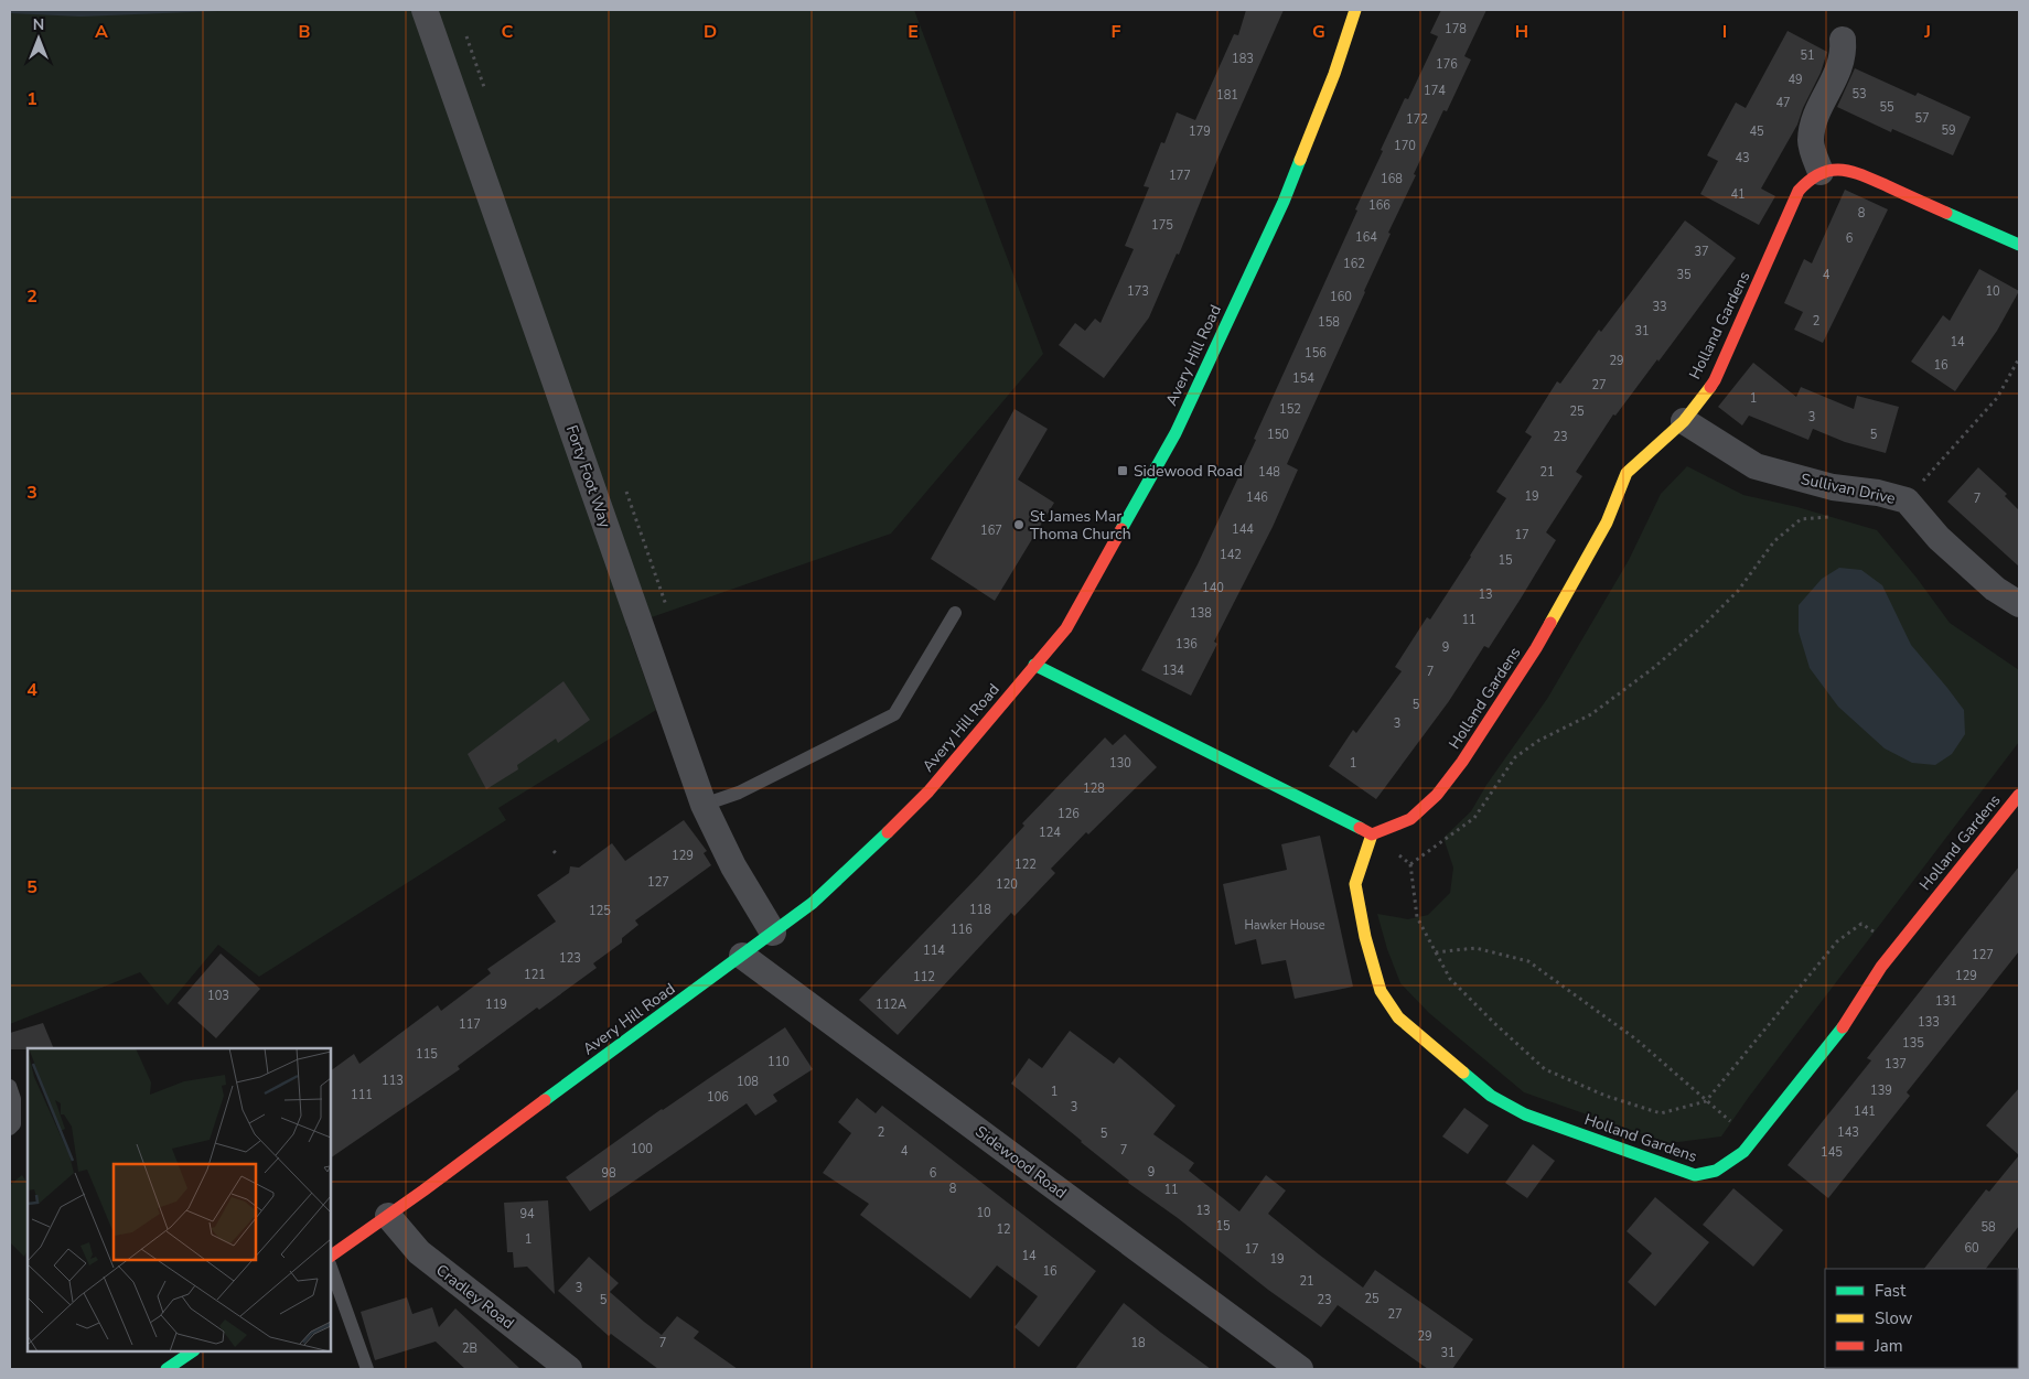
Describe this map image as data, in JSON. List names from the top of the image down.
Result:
{
  "streets": {
    "street": [
      "Holland Gardens",
      "Avery Hill Road",
      "Forty Foot Way",
      "Sullivan Drive",
      "Sidewood Road",
      "Cradley Road"
    ]
  },
  "crossings": [
    ["Holland Gardens", "Sullivan Drive"],
    ["Avery Hill Road", "Forty Foot Way"],
    ["Avery Hill Road", "Sidewood Road"],
    ["Avery Hill Road", "Cradley Road"]
  ],
  "places": {
    "transit": ["Sidewood Road"],
    "other": ["St James Mar Thoma Church"]
  },
  "house_numbers": [
    "178",
    "51",
    "183",
    "176",
    "49",
    "174",
    "53",
    "181",
    "47",
    "55",
    "57",
    "172",
    "59",
    "179",
    "45",
    "170",
    "43",
    "177",
    "168",
    "41",
    "166",
    "8",
    "175",
    "164",
    "6",
    "37",
    "162",
    "35",
    "4",
    "173",
    "10",
    "160",
    "33",
    "2",
    "158",
    "31",
    "14",
    "156",
    "29",
    "16",
    "154",
    "27",
    "1",
    "152",
    "25",
    "3",
    "150",
    "5",
    "23",
    "148",
    "21",
    "19",
    "146",
    "7",
    "144",
    "167",
    "17",
    "142",
    "15",
    "140",
    "13",
    "138",
    "11",
    "136",
    "9",
    "134",
    "7",
    "5",
    "3",
    "130",
    "1",
    "128",
    "126",
    "124",
    "129",
    "122",
    "127",
    "120",
    "118",
    "125",
    "Hawker House",
    "116",
    "114",
    "127",
    "123",
    "121",
    "129",
    "112",
    "103",
    "131",
    "119",
    "112A",
    "133",
    "117",
    "135",
    "115",
    "110",
    "137",
    "113",
    "108",
    "139",
    "1",
    "111",
    "106",
    "3",
    "141",
    "2",
    "143",
    "5",
    "100",
    "7",
    "4",
    "145",
    "9",
    "98",
    "6",
    "8",
    "11",
    "13",
    "10",
    "94",
    "15",
    "58",
    "12",
    "1",
    "60",
    "17",
    "14",
    "19",
    "16",
    "21",
    "3",
    "25",
    "5",
    "23",
    "27",
    "29",
    "7",
    "18",
    "2B",
    "31"
  ],
  "legend": ["Fast", "Slow", "Jam"],
  "north": "top",
  "grid": {
    "columns": [
      "A",
      "B",
      "C",
      "D",
      "E",
      "F",
      "G",
      "H",
      "I",
      "J"
    ],
    "rows": [
      "1",
      "2",
      "3",
      "4",
      "5"
    ]
  }
}
